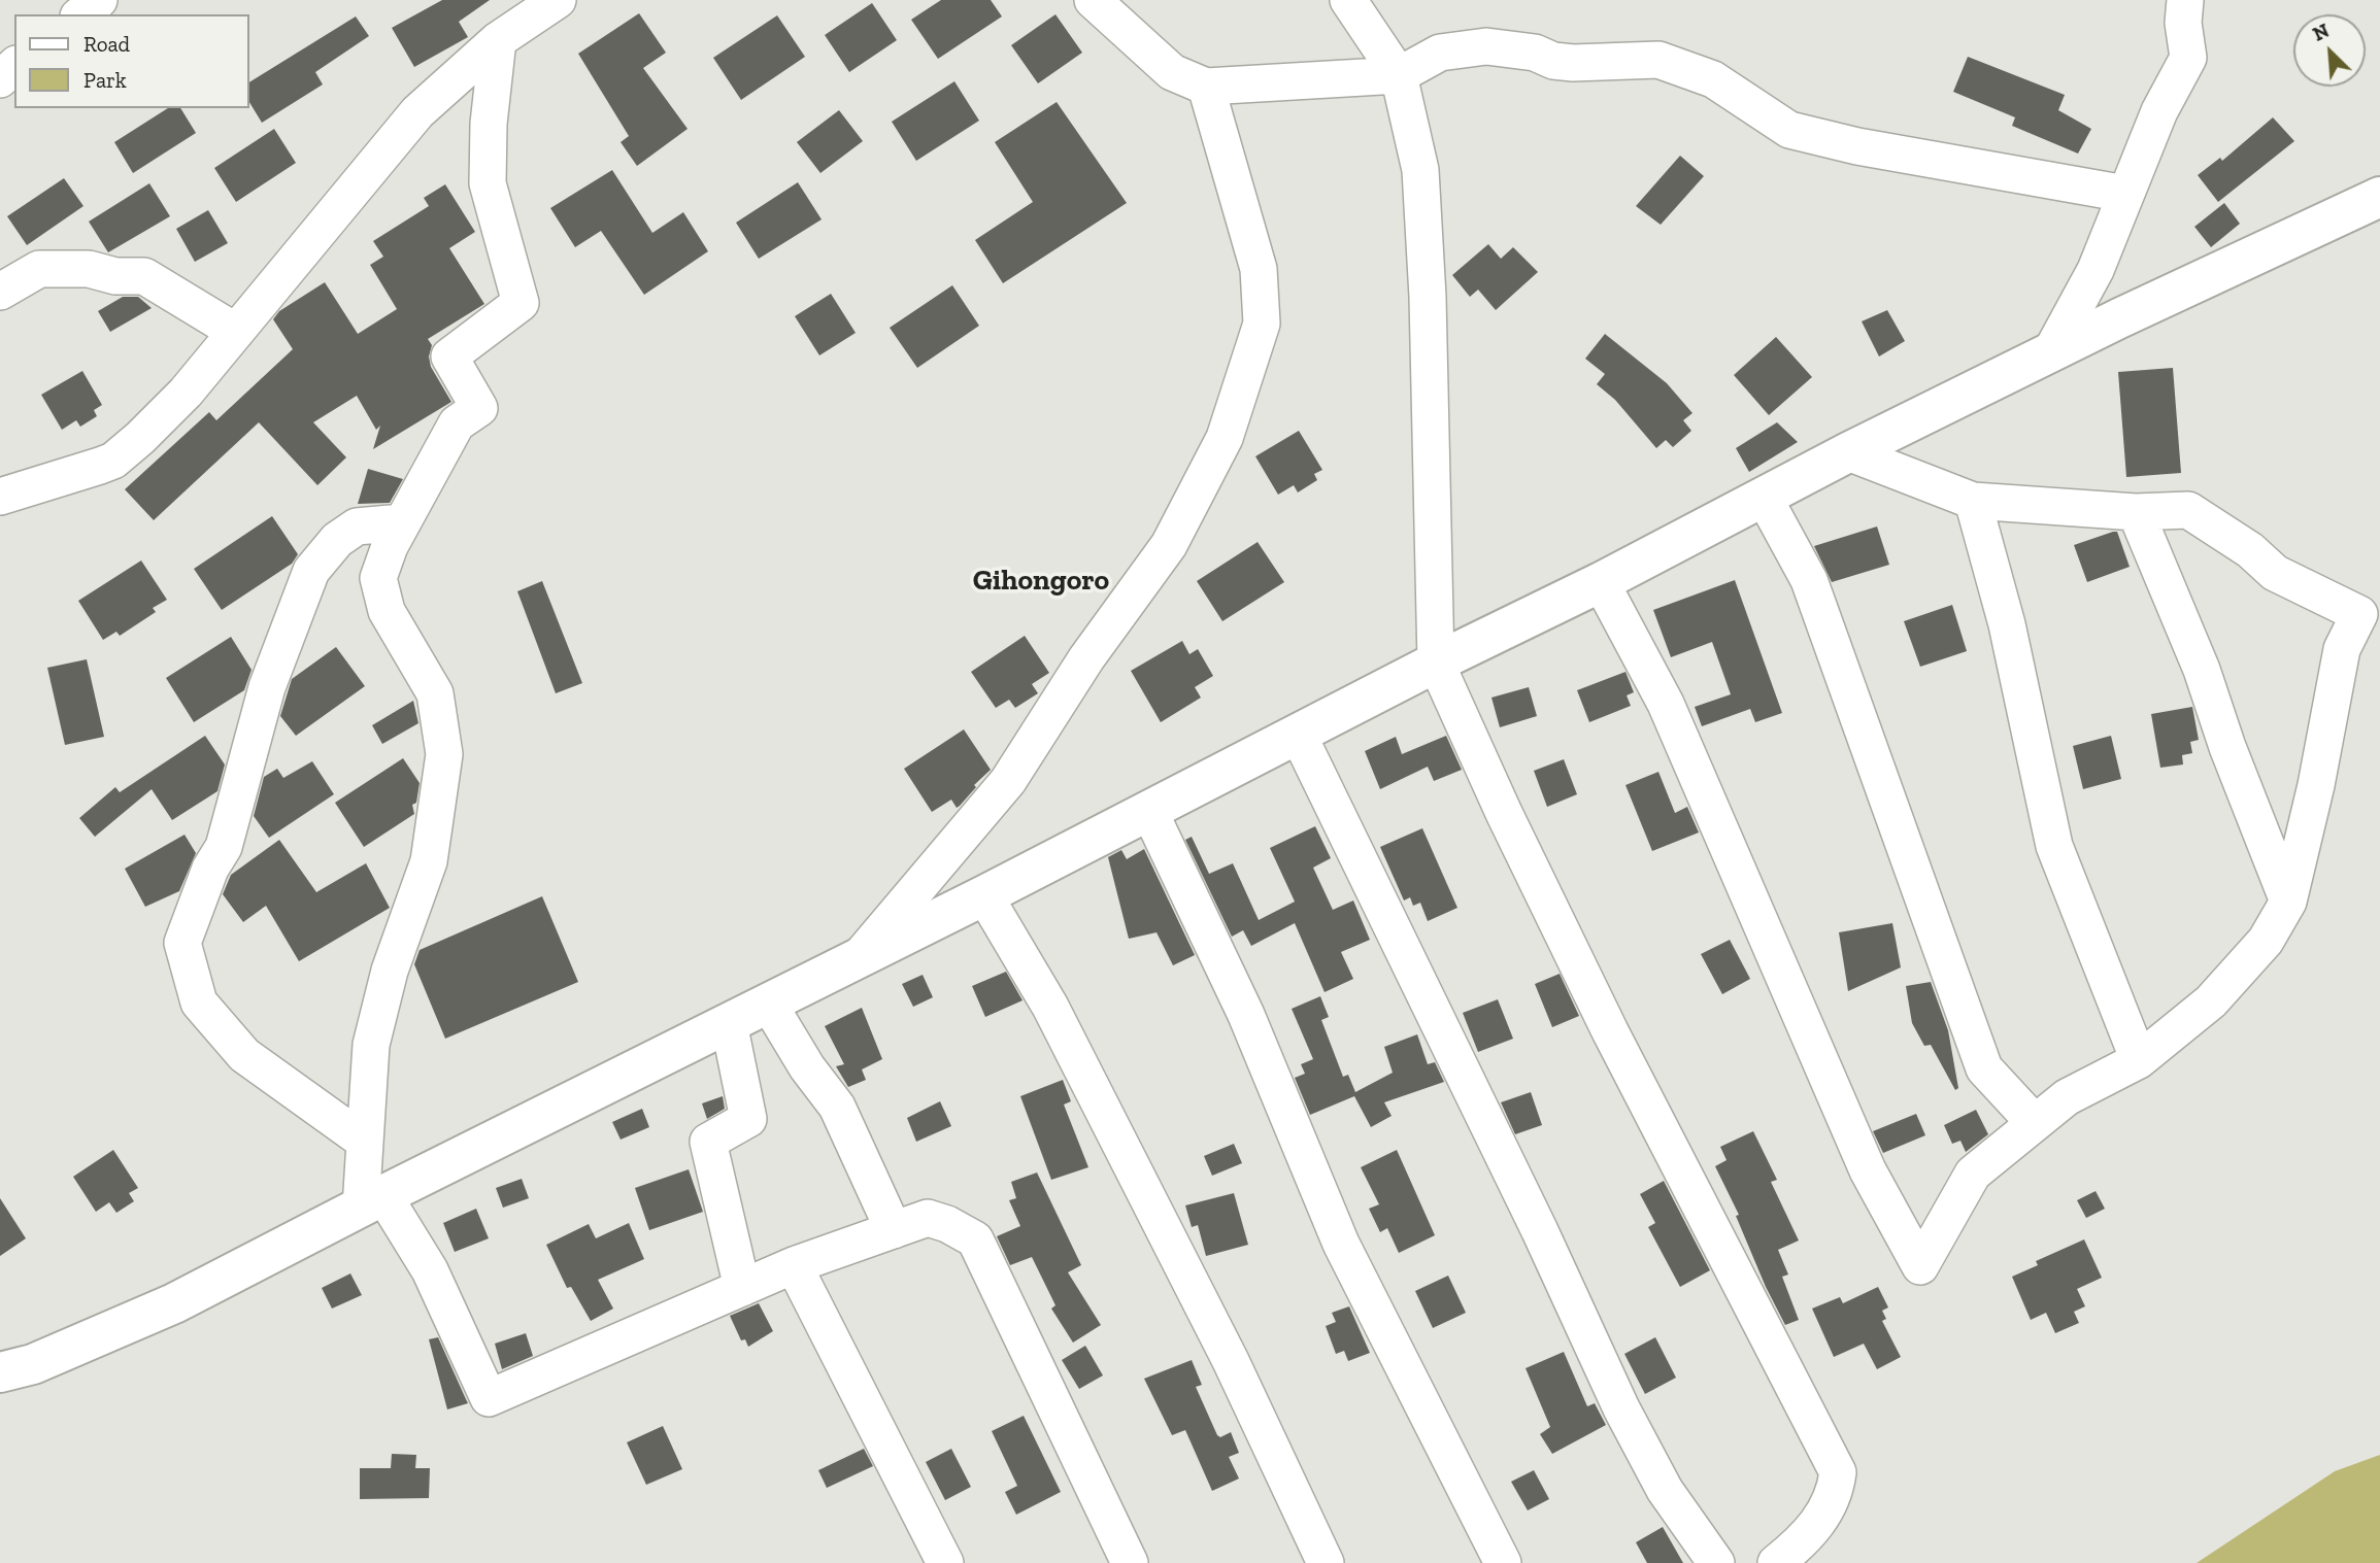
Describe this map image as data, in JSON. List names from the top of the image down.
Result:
{
  "districts": ["Gihongoro"],
  "legend": ["Road", "Park"],
  "north": "top left"
}
